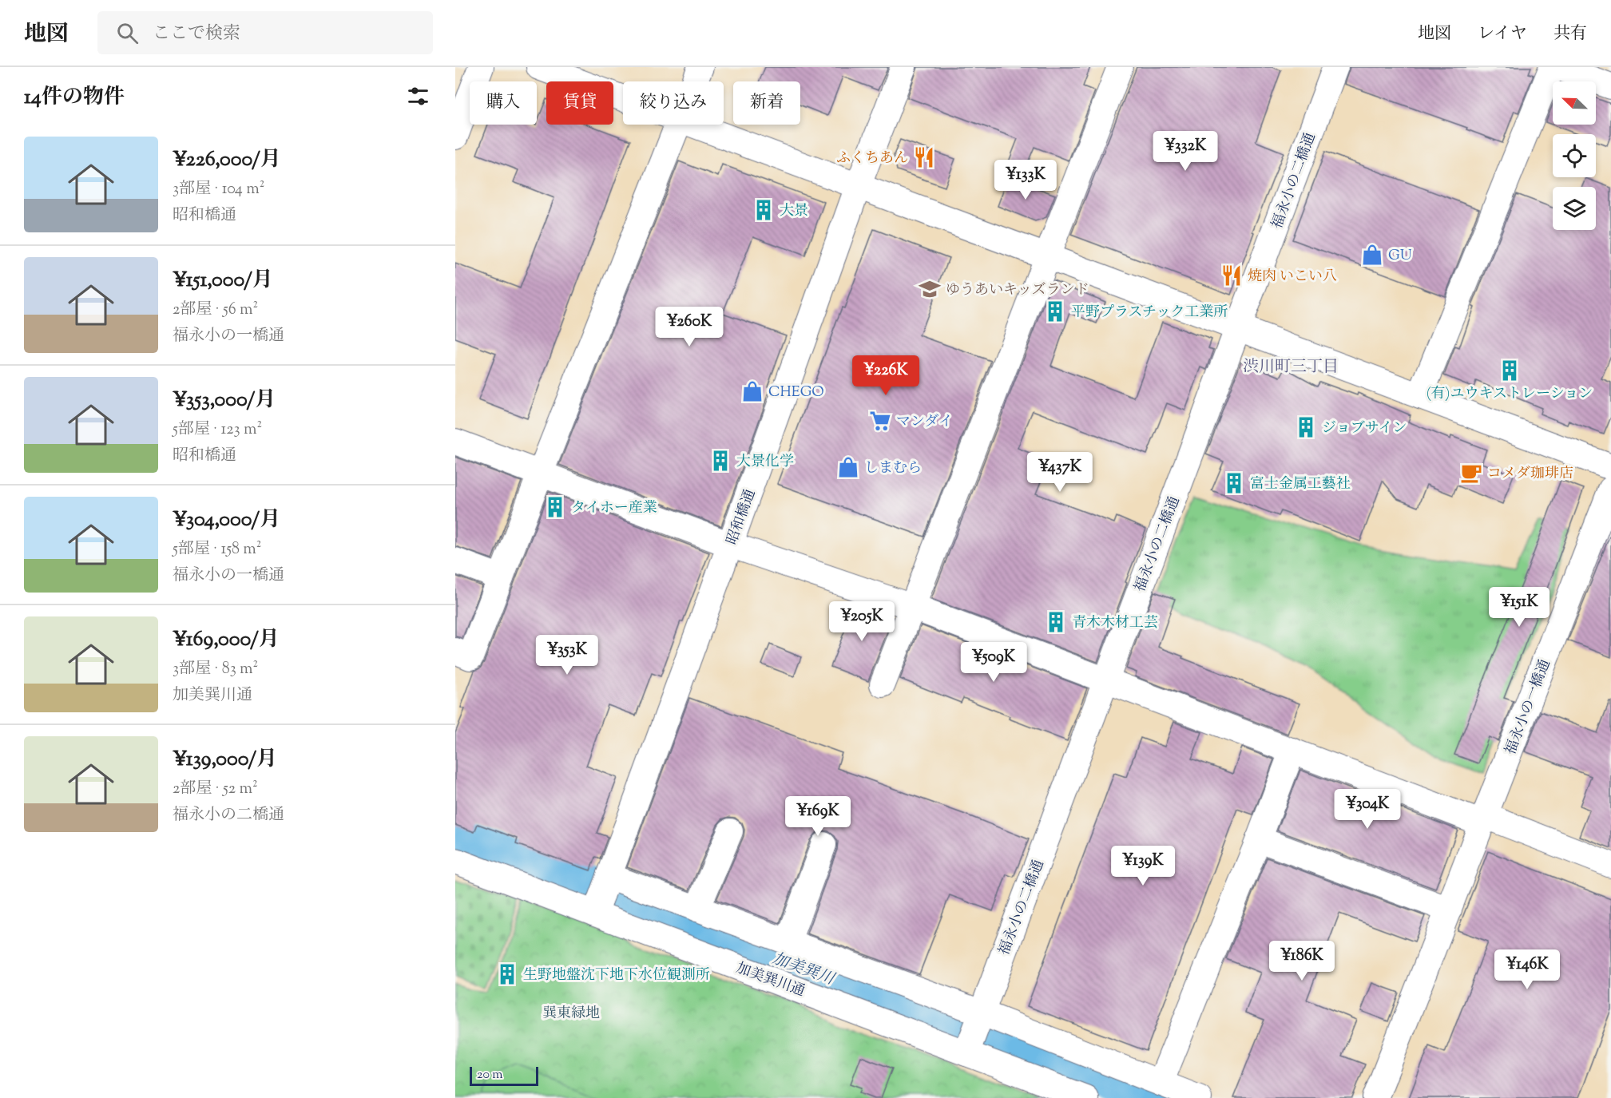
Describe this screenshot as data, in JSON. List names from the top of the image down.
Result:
{
  "streets": {
    "street": [
      "福永小の二橋通",
      "昭和橋通",
      "福永小の一橋通",
      "加美巽川通"
    ]
  },
  "crossings": [
    ["福永小の二橋通", "加美巽川通"],
    ["昭和橋通", "加美巽川通"]
  ],
  "districts": ["渋川町三丁目"],
  "water": ["加美巽川"],
  "parks": ["巽東緑地"],
  "places": {
    "restaurant": ["ふくちあん", "焼肉 いこい八"],
    "building": [
      "大景",
      "平野プラスチック工業所",
      "(有)ユウキストレーション",
      "ジョブサイン",
      "大景化学",
      "富士金属工藝社",
      "タイホー産業",
      "青木木材工芸",
      "生野地盤沈下地下水位観測所"
    ],
    "shop": ["GU", "CHEGO", "しまむら"],
    "school or university": ["ゆうあいキッズランド"],
    "supermarket": ["マンダイ"],
    "cafe": ["コメダ珈琲店"]
  },
  "scale_bar": "20 m",
  "north": "top left",
  "page": {
    "header": "地図",
    "search": "ここで検索",
    "nav": ["地図", "レイヤ", "共有"],
    "heading": "14件の物件",
    "chip": [
      "購入",
      "賃貸",
      "絞り込み",
      "新着"
    ],
    "list": [
      {
        "name": "¥226,000/月",
        "note": "3部屋 · 104 m² · 昭和橋通"
      },
      {
        "name": "¥151,000/月",
        "note": "2部屋 · 56 m² · 福永小の一橋通"
      },
      {
        "name": "¥353,000/月",
        "note": "5部屋 · 123 m² · 昭和橋通"
      },
      {
        "name": "¥304,000/月",
        "note": "5部屋 · 158 m² · 福永小の一橋通"
      },
      {
        "name": "¥169,000/月",
        "note": "3部屋 · 83 m² · 加美巽川通"
      },
      {
        "name": "¥139,000/月",
        "note": "2部屋 · 52 m² · 福永小の二橋通"
      }
    ],
    "price": [
      "¥332K",
      "¥133K",
      "¥260K",
      "¥226K",
      "¥437K",
      "¥151K",
      "¥205K",
      "¥353K",
      "¥509K",
      "¥304K",
      "¥169K",
      "¥139K",
      "¥186K",
      "¥146K"
    ],
    "scale": "20 m"
  }
}
